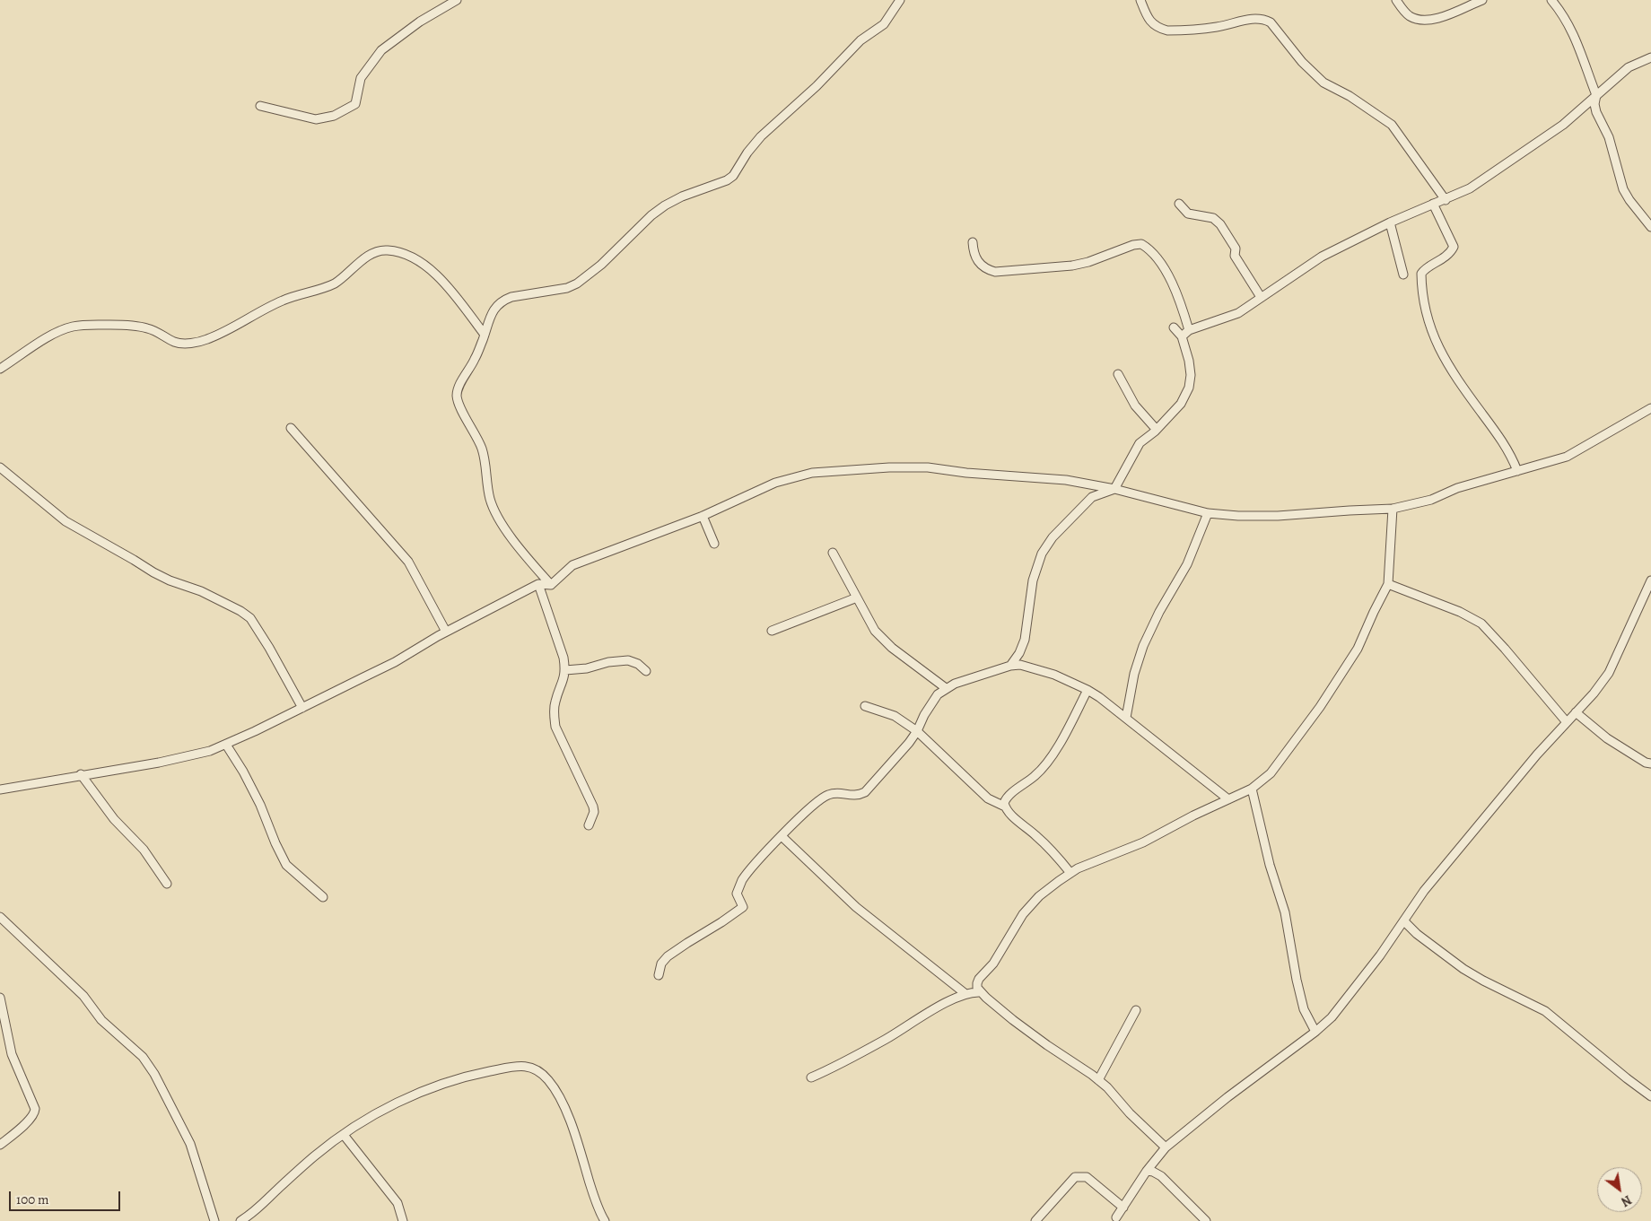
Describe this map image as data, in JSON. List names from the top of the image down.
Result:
{
  "scale_bar": "100 m",
  "north": "bottom right"
}
